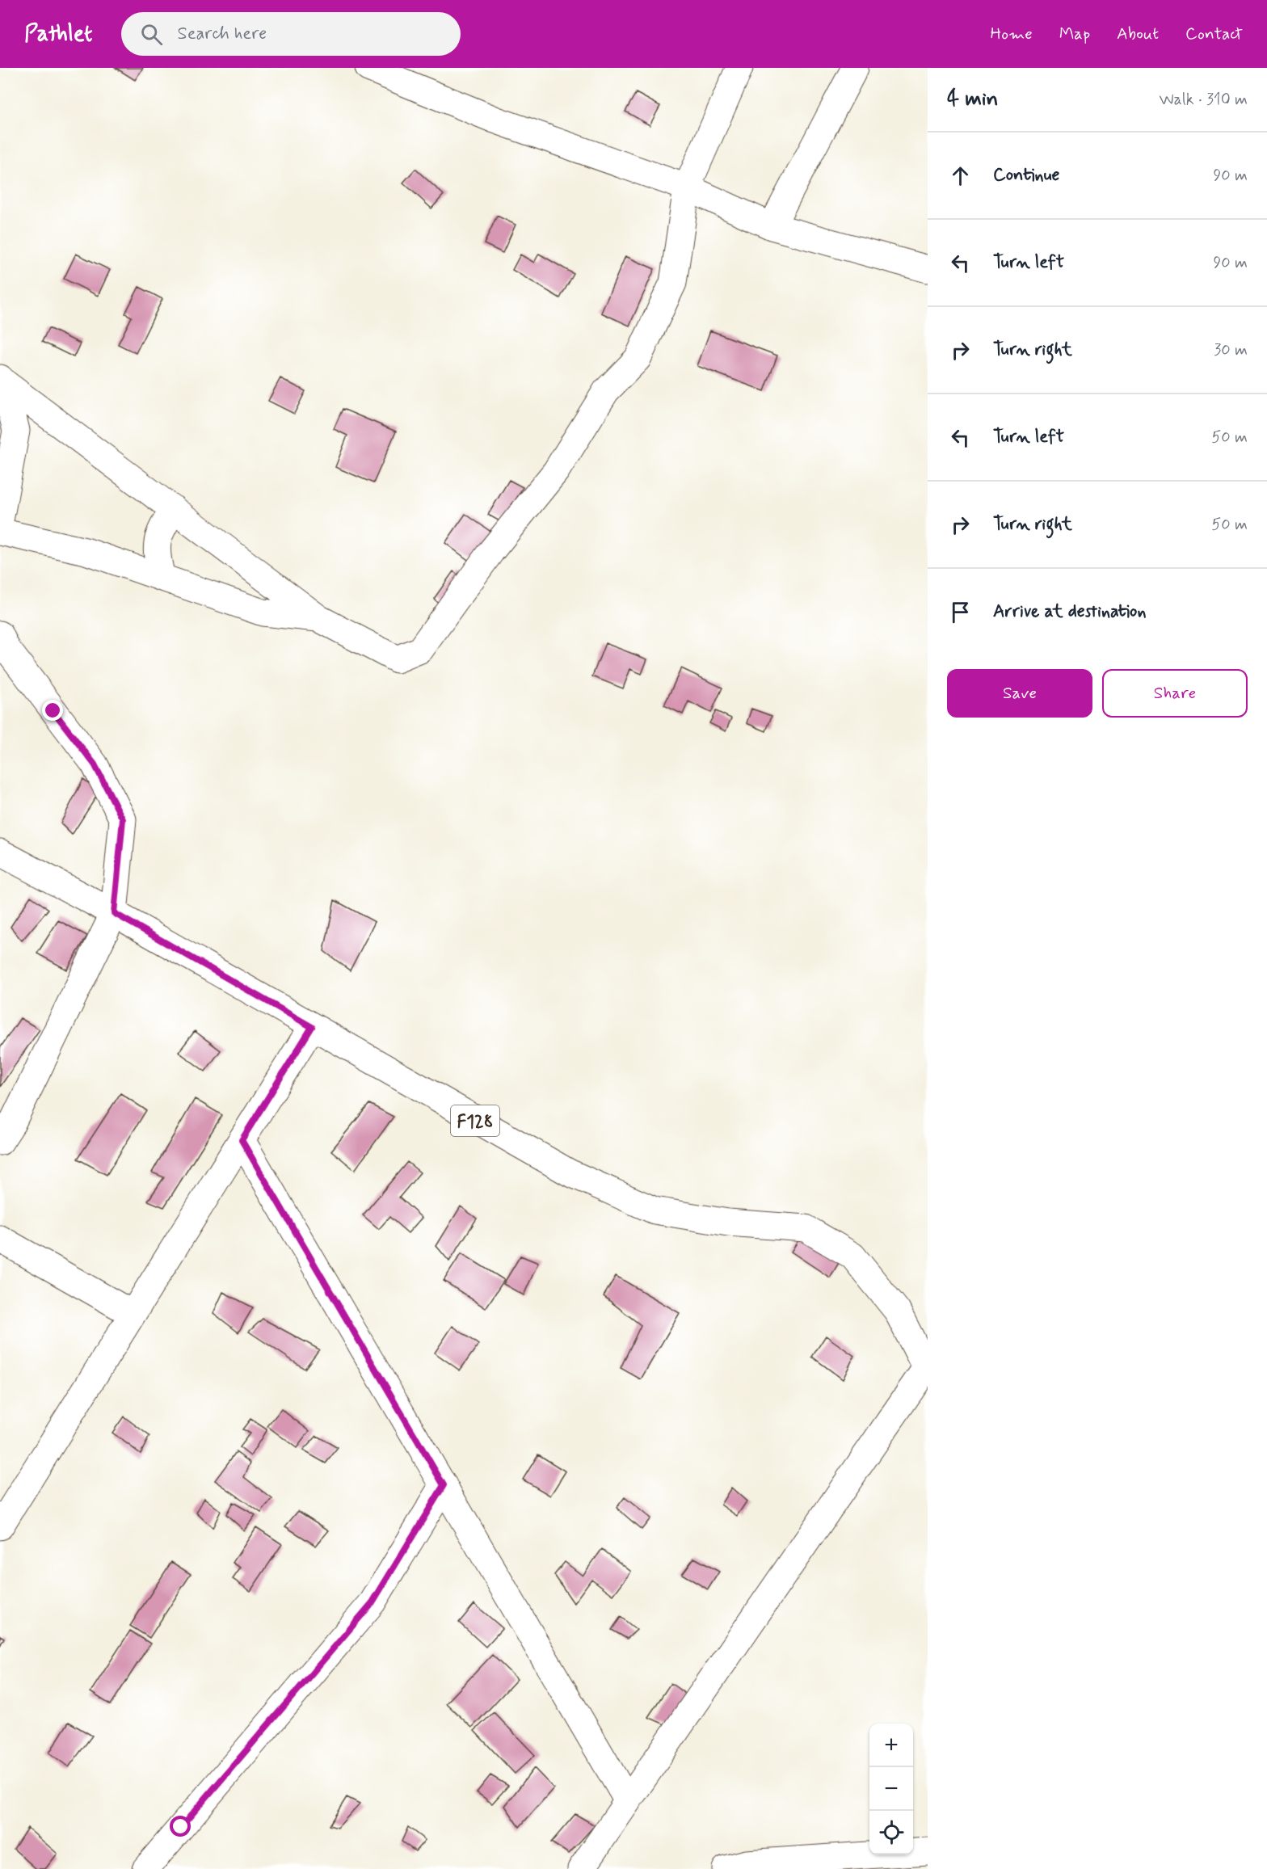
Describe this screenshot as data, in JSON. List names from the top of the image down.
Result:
{
  "streets": {
    "street": ["F128"]
  },
  "page": {
    "header": "Pathlet",
    "search": "Search here",
    "nav": [
      "Home",
      "Map",
      "About",
      "Contact"
    ],
    "heading": ["4 min", "Walk · 310 m"],
    "list": [
      ["Continue", "90 m"],
      ["Turn left", "90 m"],
      ["Turn right", "30 m"],
      ["Turn left", "50 m"],
      ["Turn right", "50 m"],
      "Arrive at destination"
    ],
    "buttons": ["Save", "Share"],
    "map_buttons": ["+", "−"]
  }
}
